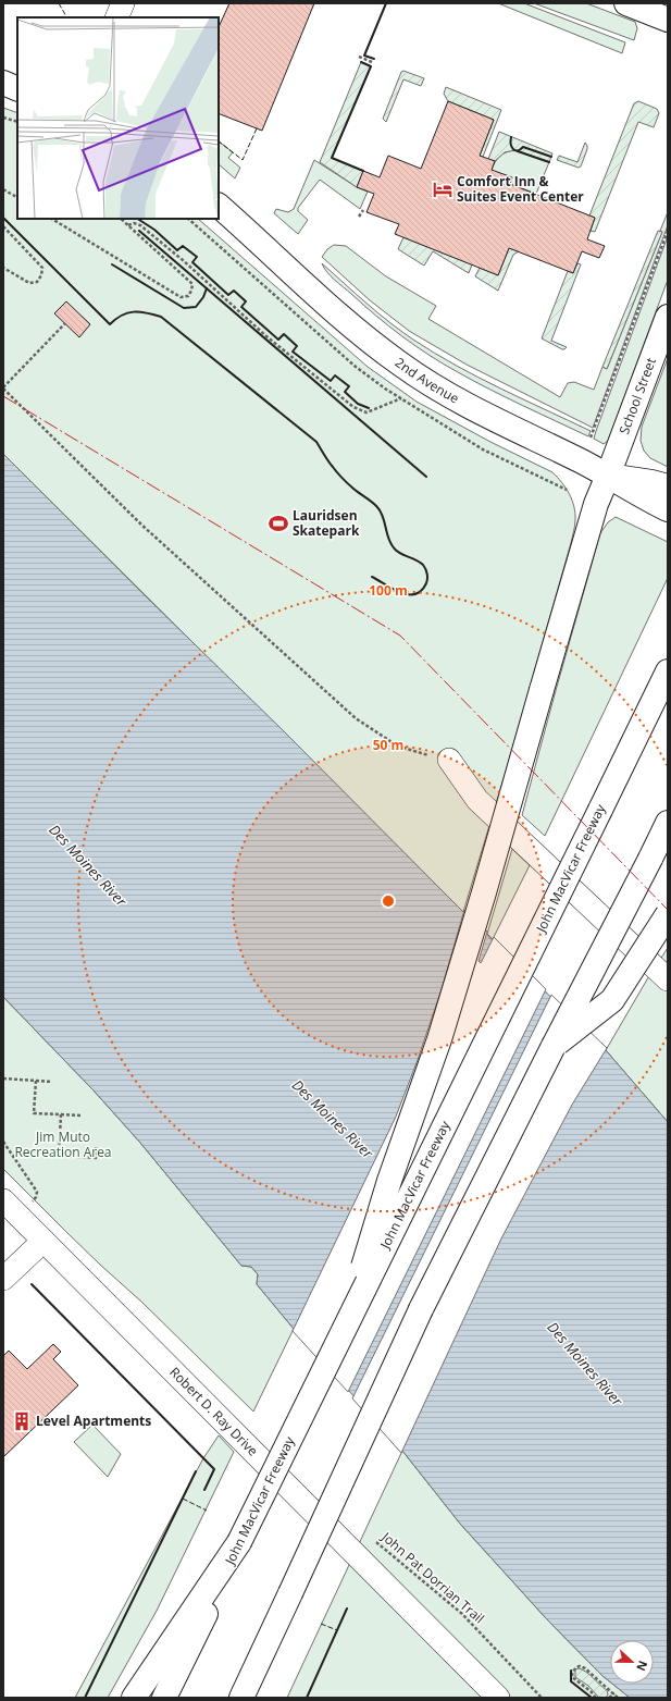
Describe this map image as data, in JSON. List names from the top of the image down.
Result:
{
  "streets": {
    "main road": ["2nd Avenue", "School Street", "John MacVicar Freeway"],
    "street": ["Robert D. Ray Drive"],
    "path": ["John Pat Dorrian Trail"]
  },
  "crossings": [
    ["2nd Avenue", "School Street"],
    ["School Street", "John MacVicar Freeway"]
  ],
  "water": ["Des Moines River"],
  "parks": ["Jim Muto Recreation Area"],
  "places": {
    "hotel": ["Comfort Inn & Suites Event Center"],
    "sports": ["Lauridsen Skatepark"],
    "building": ["Level Apartments"]
  },
  "north": "right",
  "rings": ["100 m", "50 m"]
}
